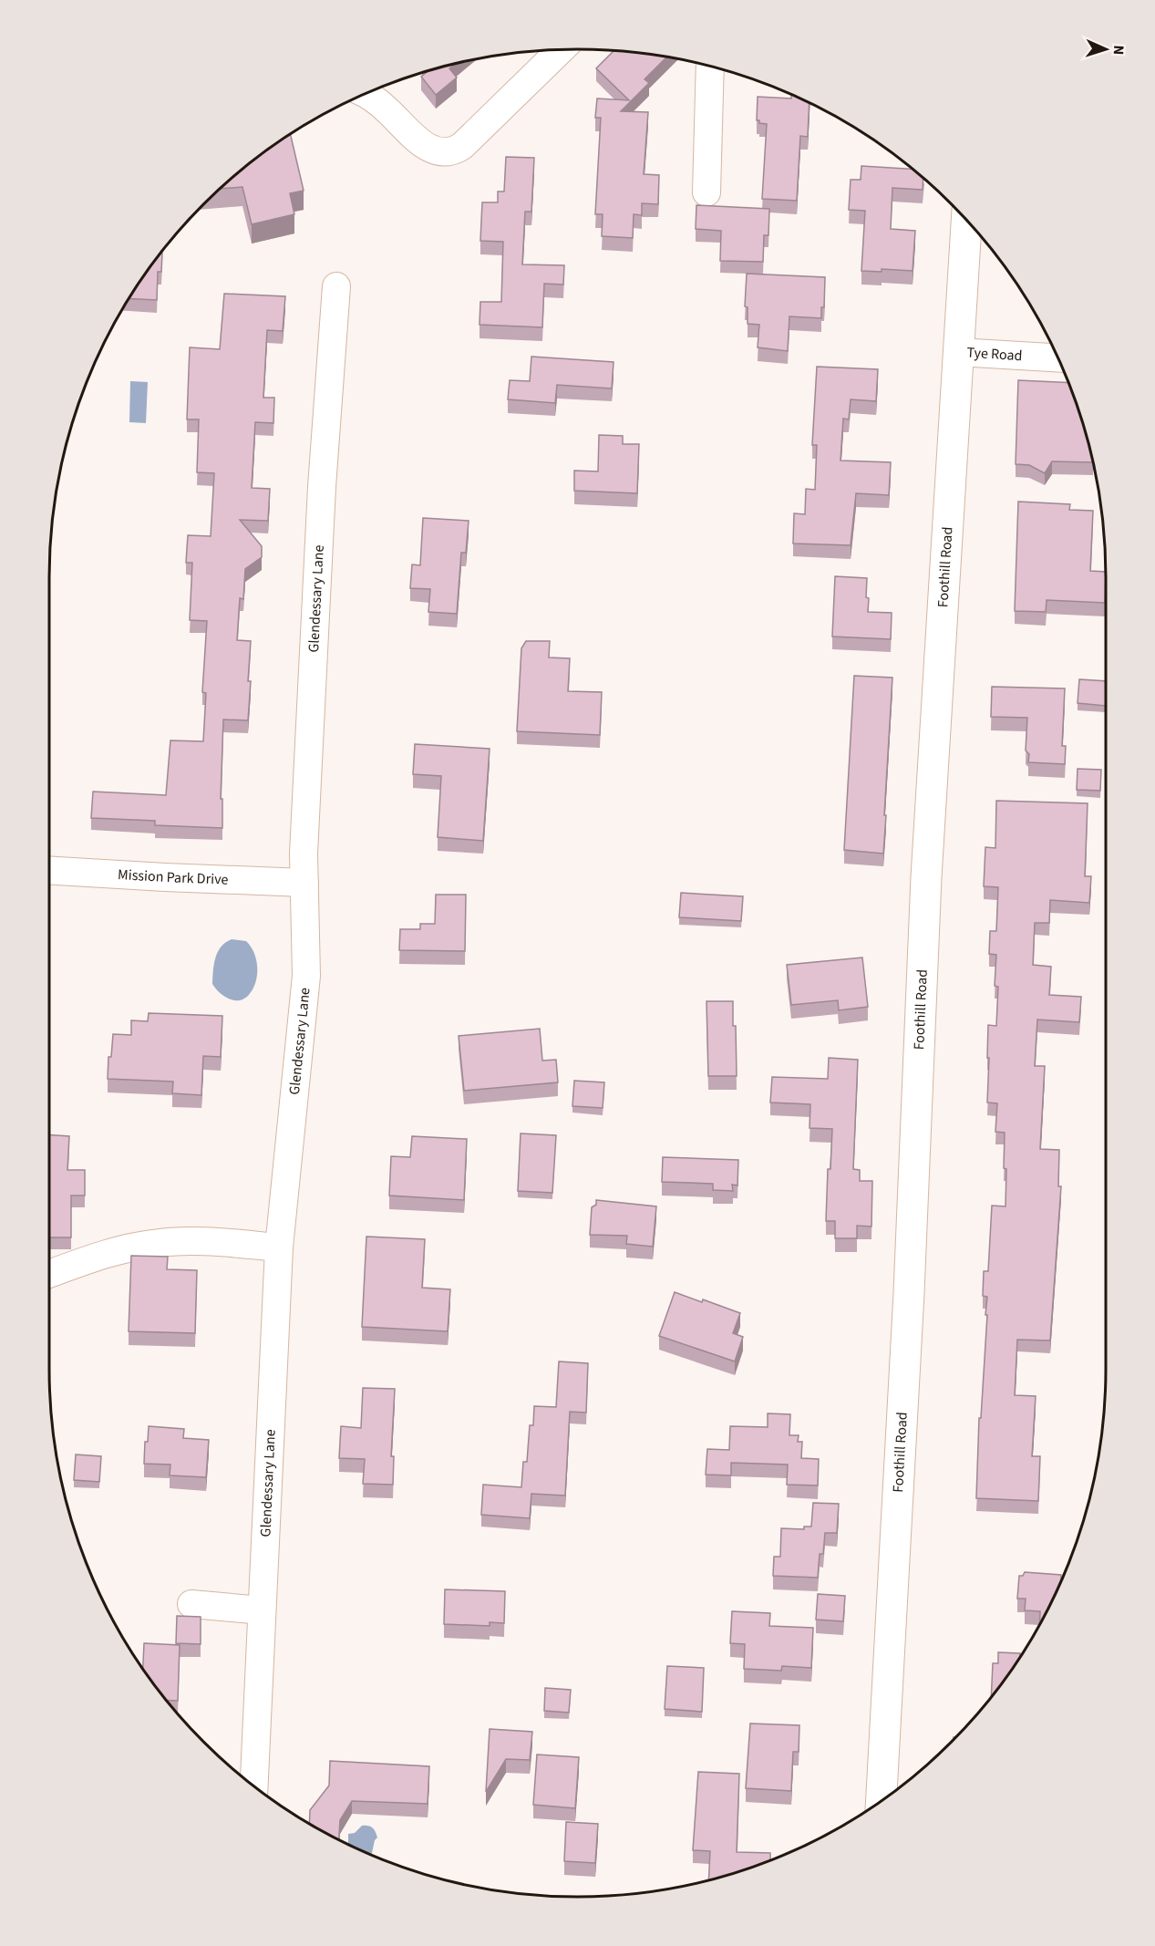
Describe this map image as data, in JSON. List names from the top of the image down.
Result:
{
  "streets": {
    "main road": ["Foothill Road"],
    "street": ["Tye Road", "Glendessary Lane", "Mission Park Drive"]
  },
  "crossings": [
    ["Tye Road", "Foothill Road"],
    ["Glendessary Lane", "Mission Park Drive"]
  ],
  "north": "right"
}
